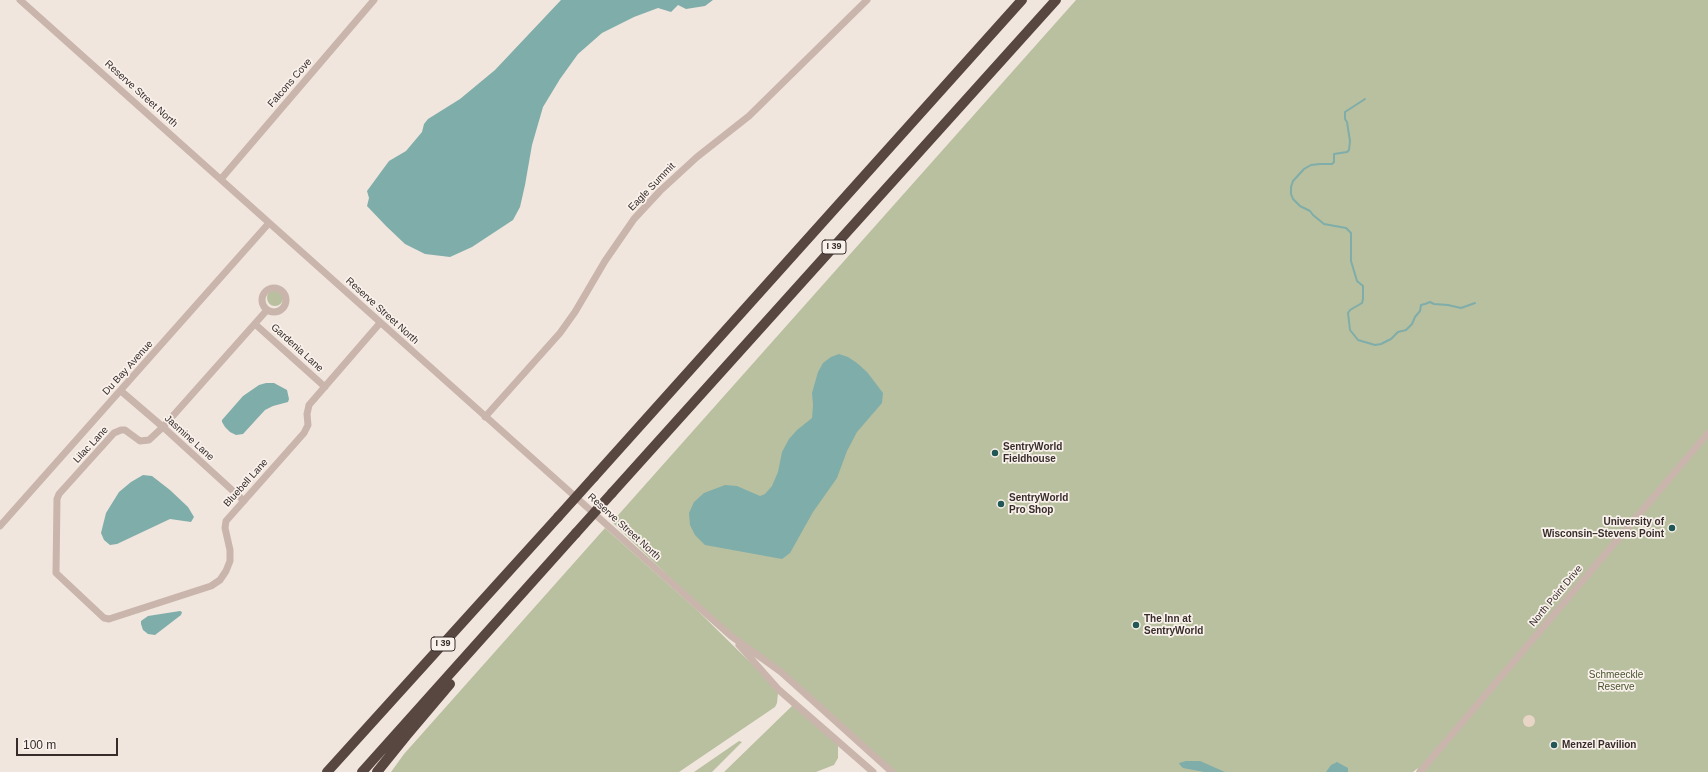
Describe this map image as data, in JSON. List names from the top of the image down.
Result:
{
  "streets": {
    "highway": ["I 39"],
    "street": [
      "Falcons Cove",
      "Reserve Street North",
      "Eagle Summit",
      "Gardenia Lane",
      "Du Bay Avenue",
      "Jasmine Lane",
      "Lilac Lane",
      "Bluebell Lane",
      "North Point Drive"
    ]
  },
  "crossings": [
    ["Falcons Cove", "Reserve Street North"],
    ["Reserve Street North", "Eagle Summit"],
    ["Reserve Street North", "Du Bay Avenue"],
    ["Reserve Street North", "Bluebell Lane"],
    ["Gardenia Lane", "Lilac Lane"],
    ["Gardenia Lane", "Bluebell Lane"],
    ["Du Bay Avenue", "Jasmine Lane"],
    ["Jasmine Lane", "Lilac Lane"],
    ["Jasmine Lane", "Bluebell Lane"],
    ["Lilac Lane", "Bluebell Lane"]
  ],
  "parks": ["Schmeeckle Reserve"],
  "places": [
    "SentryWorld Fieldhouse",
    "SentryWorld Pro Shop",
    "University of Wisconsin–Stevens Point",
    "The Inn at SentryWorld",
    "Menzel Pavilion"
  ],
  "scale_bar": "100 m"
}
